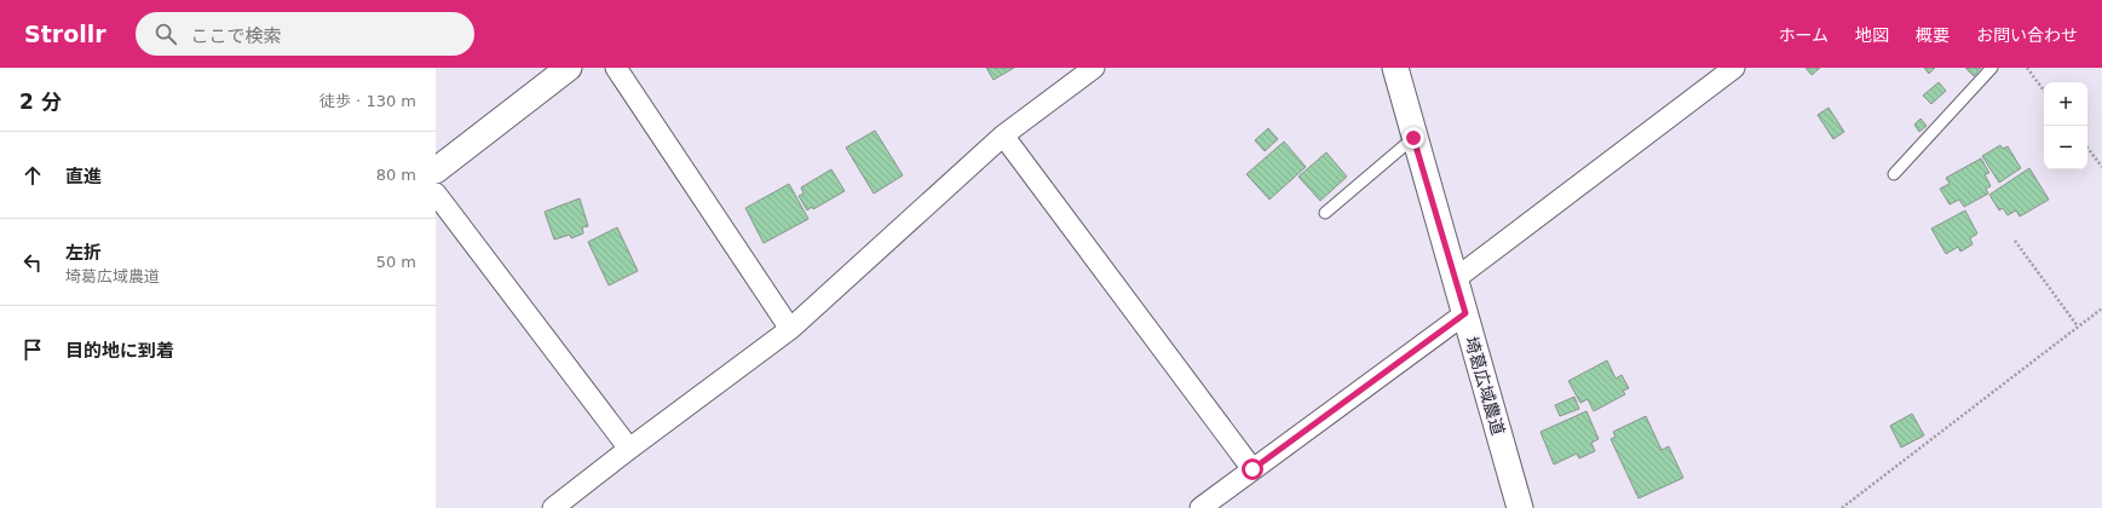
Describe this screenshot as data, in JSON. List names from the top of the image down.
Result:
{
  "streets": {
    "street": ["埼葛広域農道"]
  },
  "page": {
    "header": "Strollr",
    "search": "ここで検索",
    "nav": [
      "ホーム",
      "地図",
      "概要",
      "お問い合わせ"
    ],
    "heading": ["2 分", "徒歩 · 130 m"],
    "map_buttons": ["+", "−"],
    "list": [
      ["直進", "80 m"],
      ["左折", "埼葛広域農道", "50 m"],
      "目的地に到着"
    ]
  }
}
